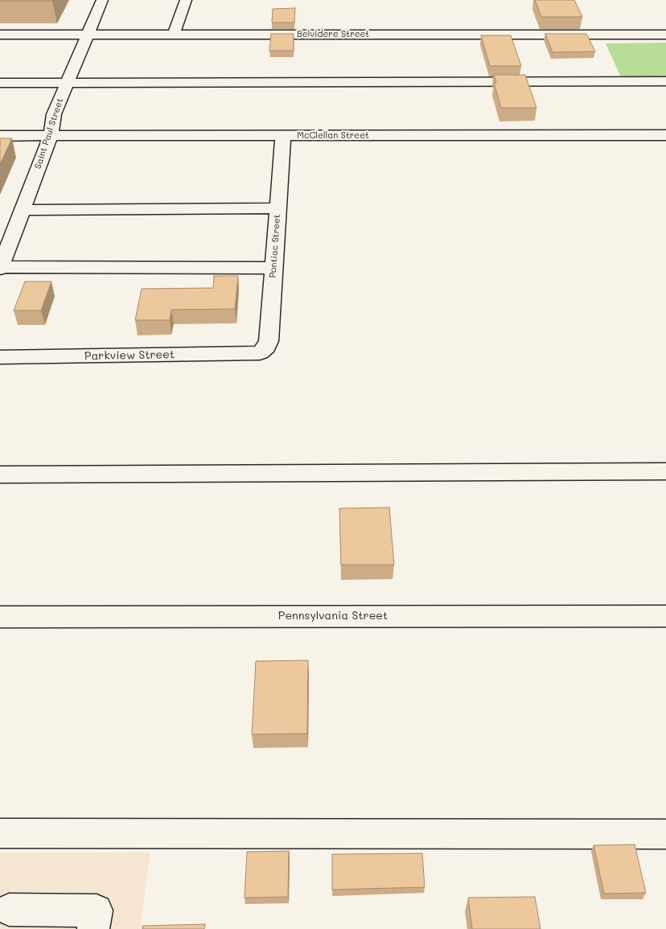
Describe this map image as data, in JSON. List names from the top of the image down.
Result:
{
  "streets": {
    "street": [
      "Belvidere Street",
      "Saint Paul Street",
      "McClellan Street",
      "Pontiac Street",
      "Parkview Street",
      "Pennsylvania Street"
    ]
  },
  "crossings": [
    ["Belvidere Street", "Saint Paul Street"],
    ["Saint Paul Street", "McClellan Street"],
    ["McClellan Street", "Pontiac Street"],
    ["Pontiac Street", "Parkview Street"]
  ]
}
